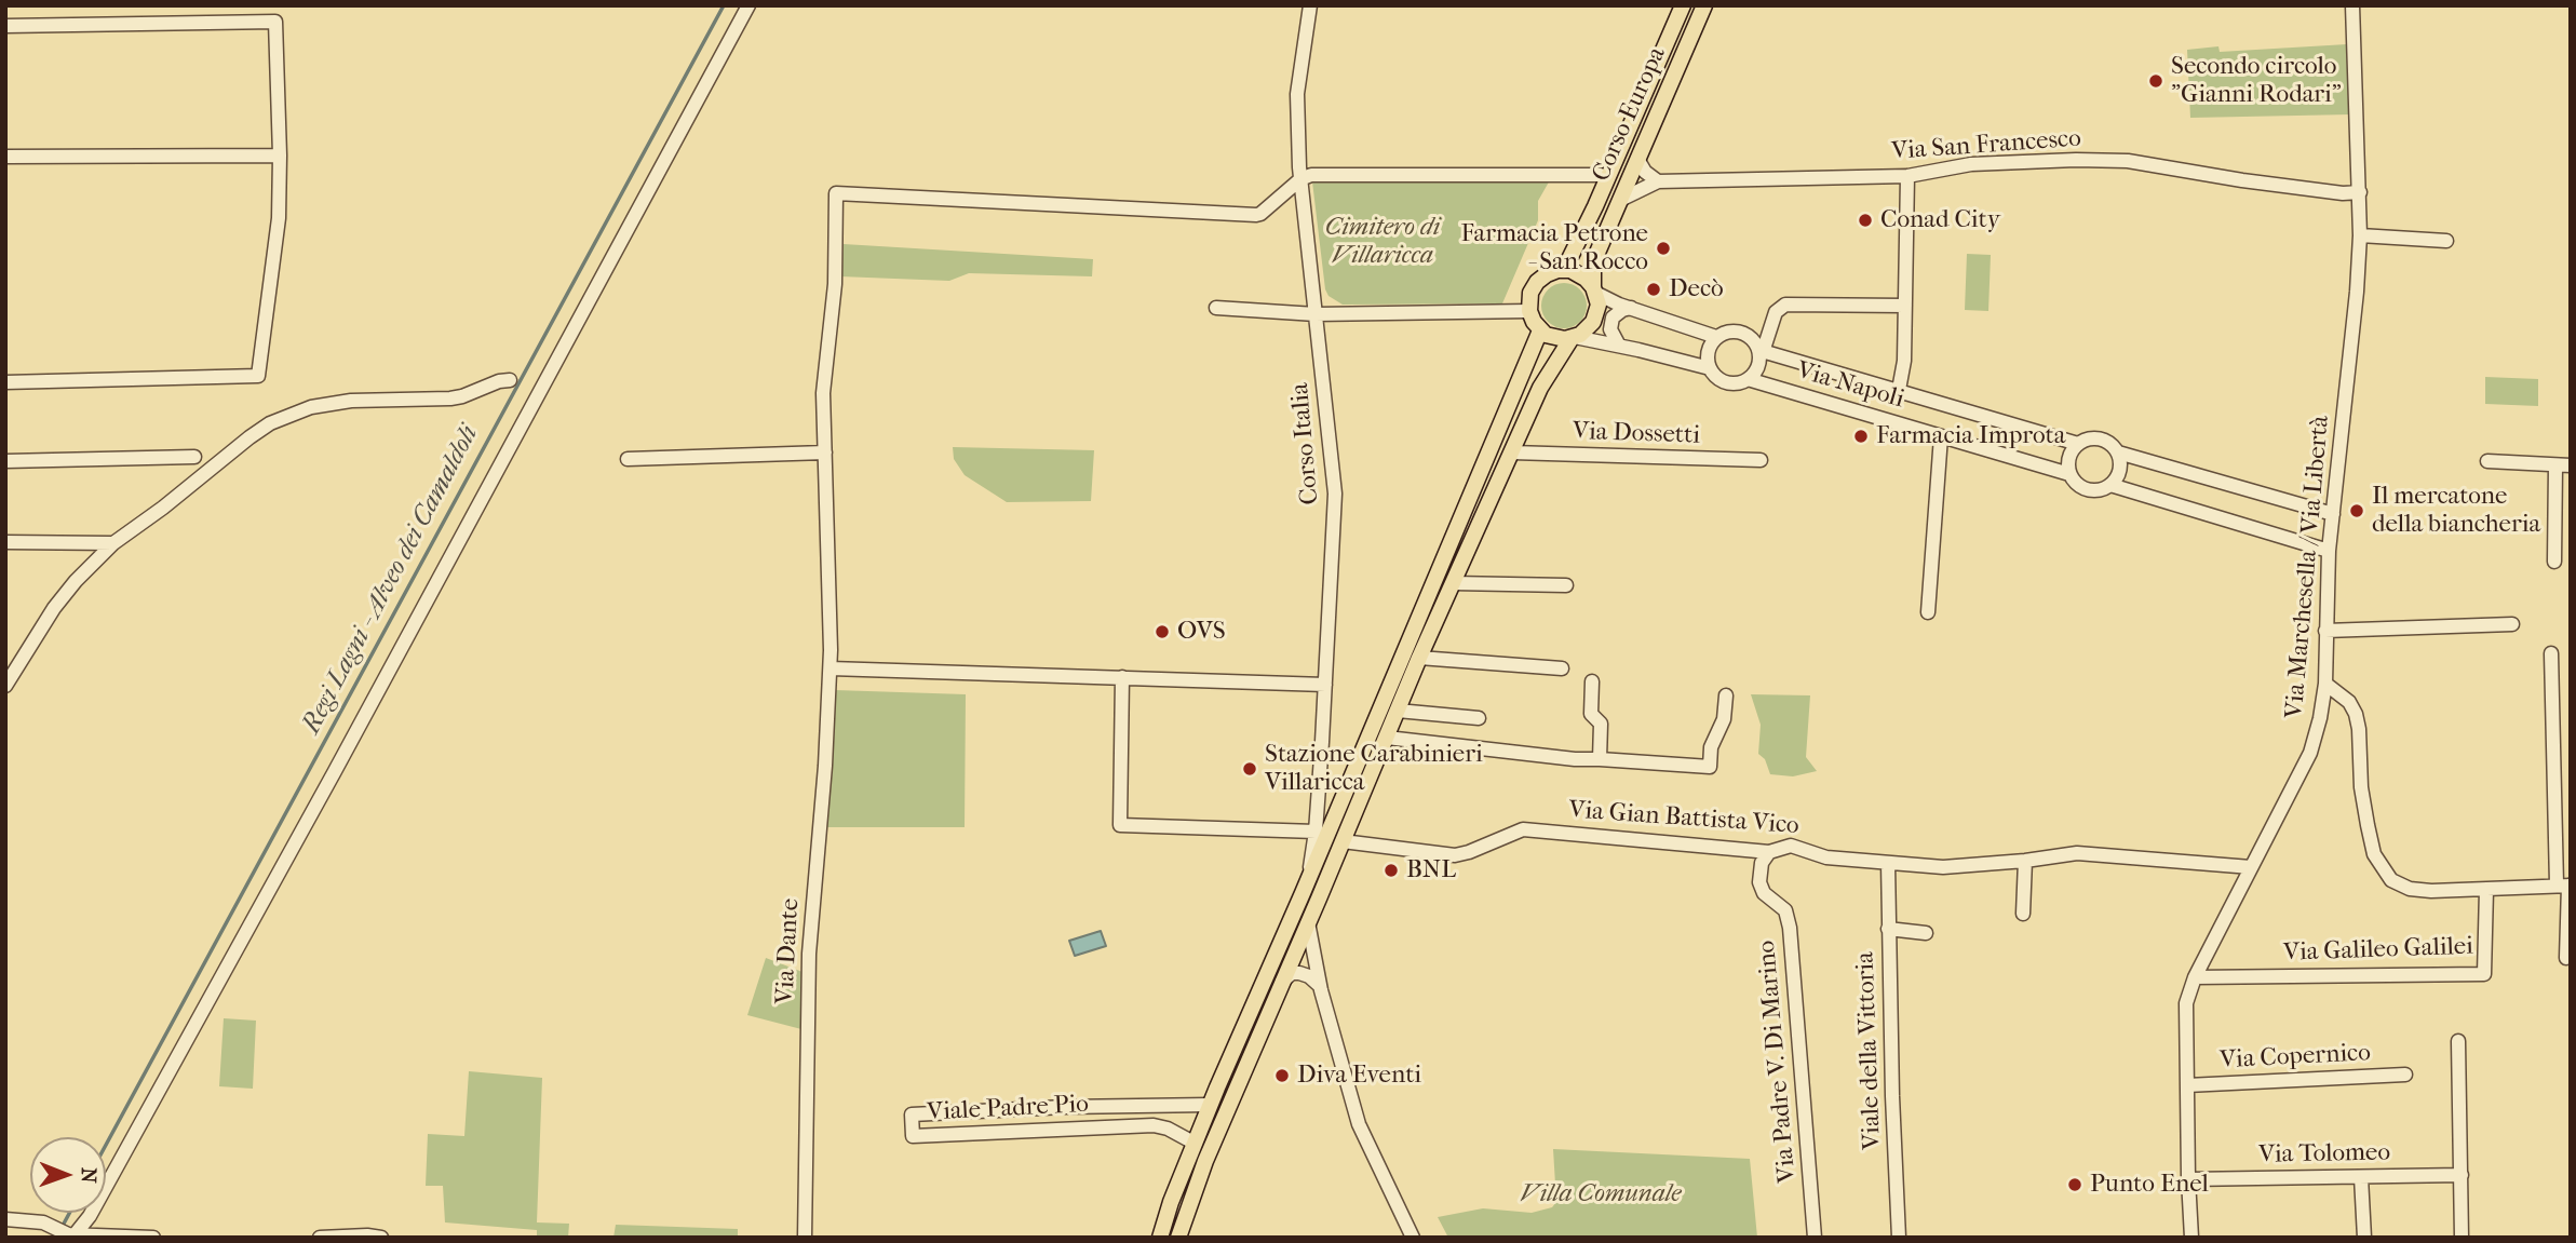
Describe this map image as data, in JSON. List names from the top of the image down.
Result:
{
  "streets": {
    "main road": ["Corso Europa"],
    "street": [
      "Via San Francesco",
      "Via Napoli",
      "Via Dossetti",
      "Corso Italia",
      "Via Marchesella / Via Libertà",
      "Via Gian Battista Vico",
      "Via Galileo Galilei",
      "Via Dante",
      "Viale della Vittoria",
      "Via Copernico",
      "Via Padre V. Di Marino",
      "Viale Padre Pio",
      "Via Tolomeo"
    ]
  },
  "crossings": [
    ["Corso Europa", "Via San Francesco"],
    ["Via San Francesco", "Via Marchesella / Via Libertà"],
    ["Corso Italia", "Via Dante"],
    ["Via Marchesella / Via Libertà", "Via Gian Battista Vico"],
    ["Via Marchesella / Via Libertà", "Via Galileo Galilei"],
    ["Via Marchesella / Via Libertà", "Via Copernico"],
    ["Via Marchesella / Via Libertà", "Via Tolomeo"],
    ["Via Gian Battista Vico", "Viale della Vittoria"],
    ["Via Gian Battista Vico", "Via Padre V. Di Marino"]
  ],
  "water": ["Regi Lagni - Alveo dei Camaldoli"],
  "parks": ["Cimitero di Villaricca", "Villa Comunale"],
  "places": [
    "Secondo circolo \"Gianni Rodari\"",
    "Conad City",
    "Farmacia Petrone - San Rocco",
    "Decò",
    "Farmacia Improta",
    "Il mercatone della biancheria",
    "OVS",
    "Stazione Carabinieri Villaricca",
    "BNL",
    "Diva Eventi",
    "Punto Enel"
  ],
  "north": "right"
}
